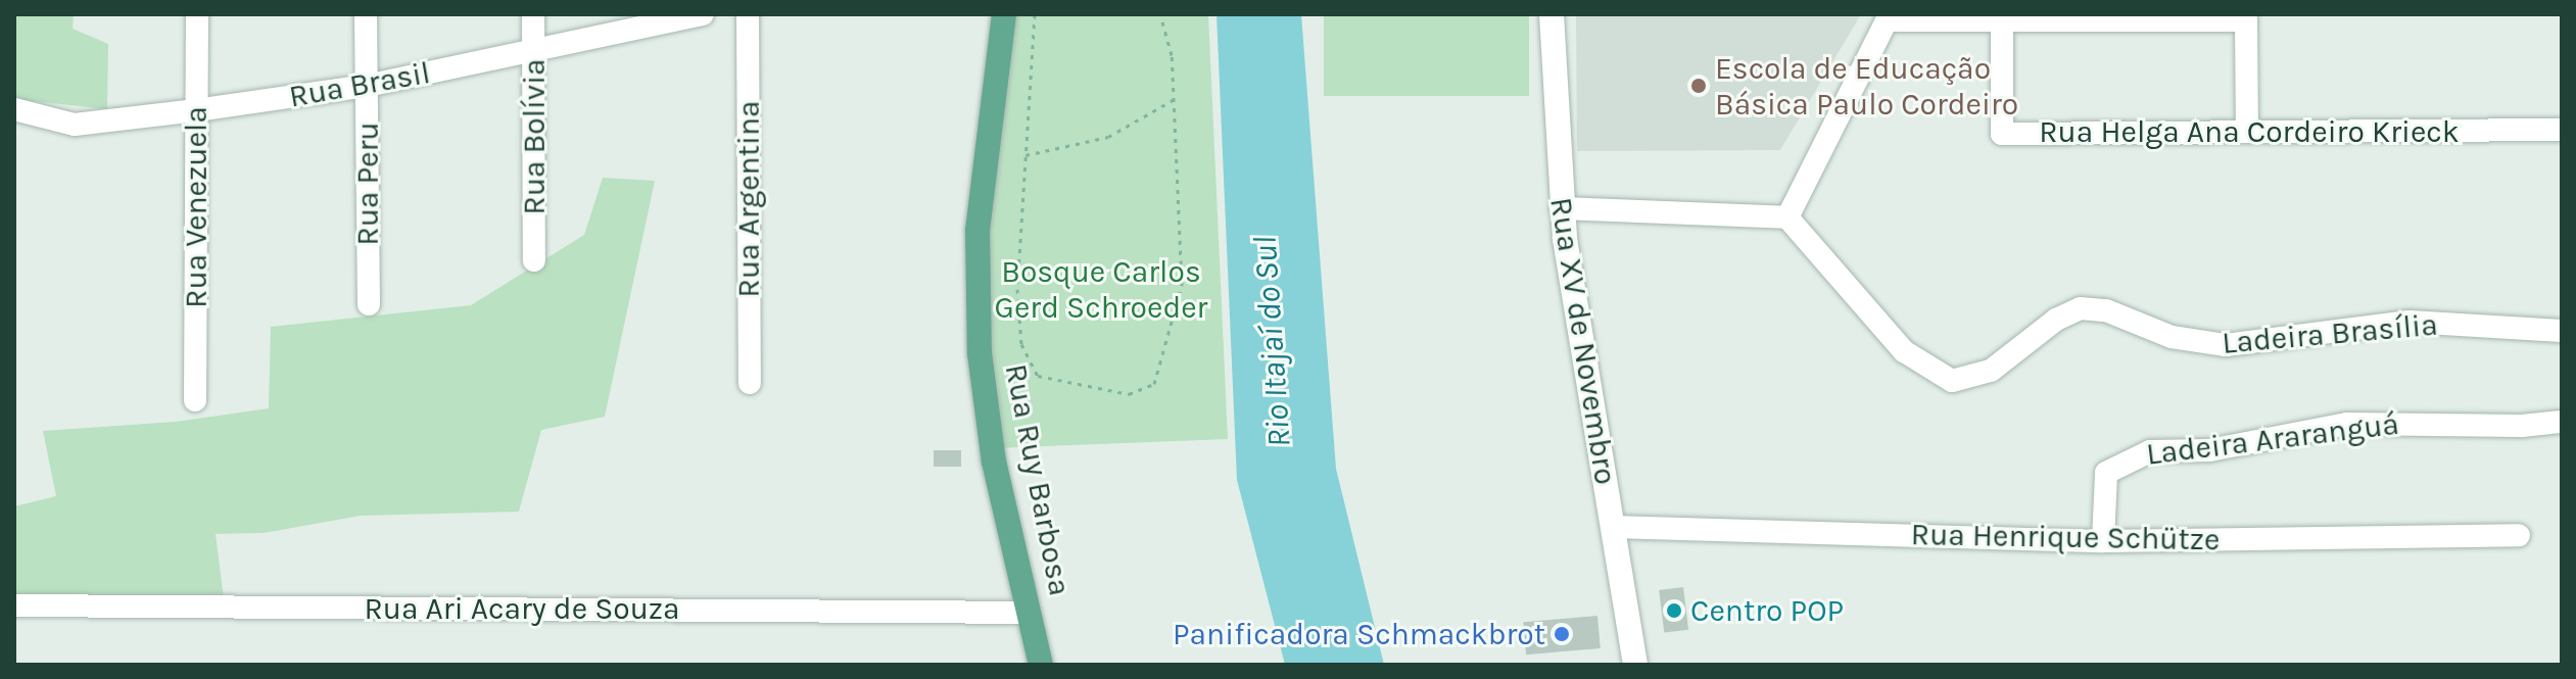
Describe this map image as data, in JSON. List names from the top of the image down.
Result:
{
  "streets": {
    "main road": ["Rua XV de Novembro", "Rua Ruy Barbosa"],
    "street": [
      "Rua Brasil",
      "Rua Helga Ana Cordeiro Krieck",
      "Rua Bolívia",
      "Rua Peru",
      "Rua Argentina",
      "Rua Venezuela",
      "Ladeira Brasília",
      "Ladeira Araranguá",
      "Rua Henrique Schütze",
      "Rua Ari Acary de Souza"
    ]
  },
  "crossings": [
    ["Rua Brasil", "Rua Bolívia"],
    ["Rua Brasil", "Rua Peru"],
    ["Rua Brasil", "Rua Venezuela"],
    ["Rua XV de Novembro", "Rua Henrique Schütze"],
    ["Ladeira Araranguá", "Rua Henrique Schütze"],
    ["Rua Ruy Barbosa", "Rua Ari Acary de Souza"]
  ],
  "water": ["Rio Itajaí do Sul"],
  "parks": ["Bosque Carlos Gerd Schroeder"],
  "places": ["Escola de Educação Básica Paulo Cordeiro", "Centro POP", "Panificadora Schmackbrot"]
}
